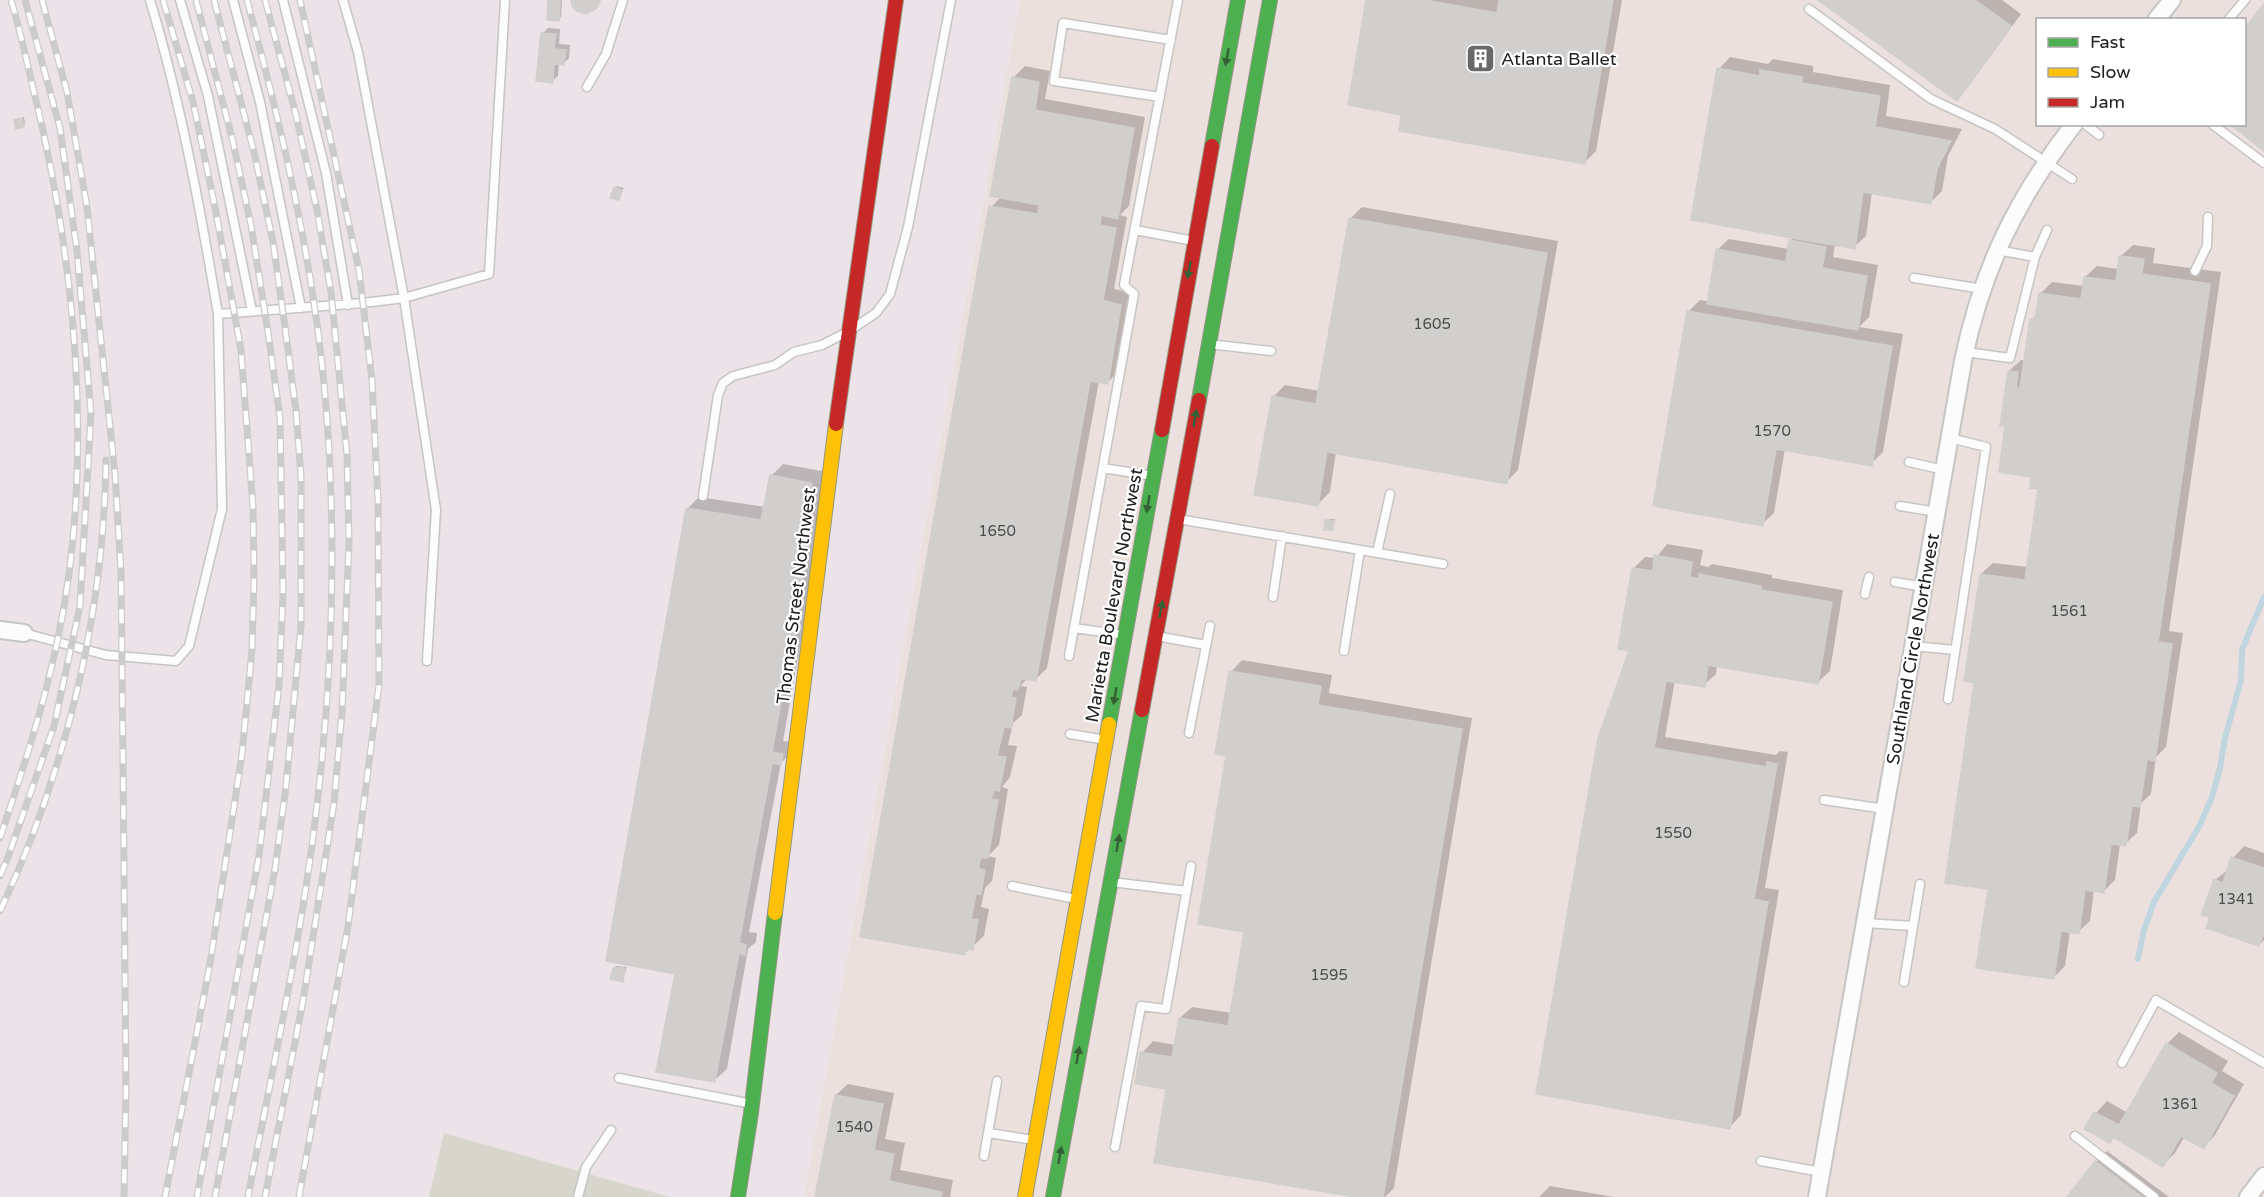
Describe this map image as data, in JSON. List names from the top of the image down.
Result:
{
  "streets": {
    "main road": ["Marietta Boulevard Northwest", "Thomas Street Northwest"],
    "street": ["Southland Circle Northwest"]
  },
  "places": {
    "building": ["Atlanta Ballet"]
  },
  "house_numbers": [
    "1605",
    "1570",
    "1650",
    "1561",
    "1550",
    "1341",
    "1595",
    "1361",
    "1540"
  ],
  "legend": ["Fast", "Slow", "Jam"]
}
